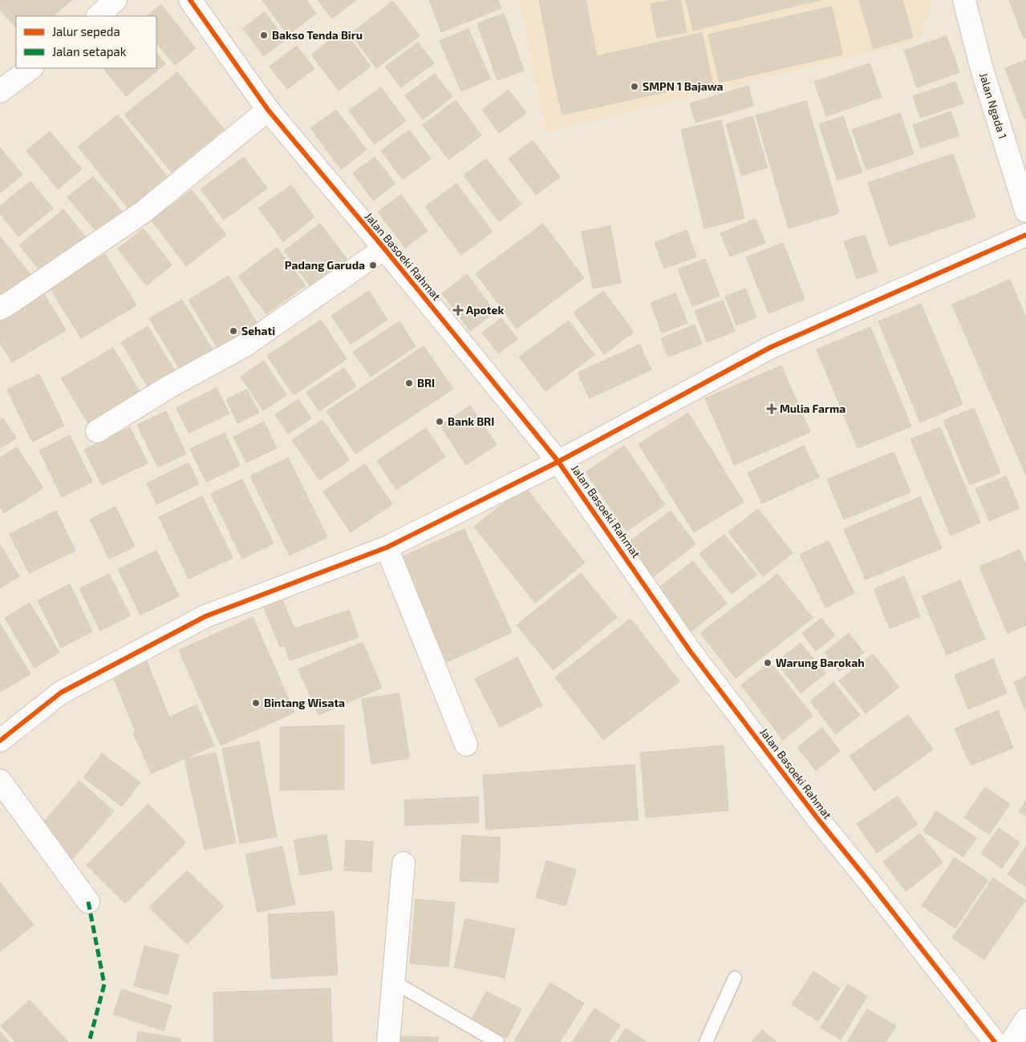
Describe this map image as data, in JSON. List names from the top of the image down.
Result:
{
  "streets": {
    "street": ["Jalan Ngada 1", "Jalan Basoeki Rahmat"]
  },
  "places": {
    "other": [
      "Bakso Tenda Biru",
      "SMPN 1 Bajawa",
      "Padang Garuda",
      "Sehati",
      "BRI",
      "Bank BRI",
      "Warung Barokah",
      "Bintang Wisata"
    ],
    "health": ["Apotek", "Mulia Farma"]
  },
  "legend": ["Jalur sepeda", "Jalan setapak"]
}
